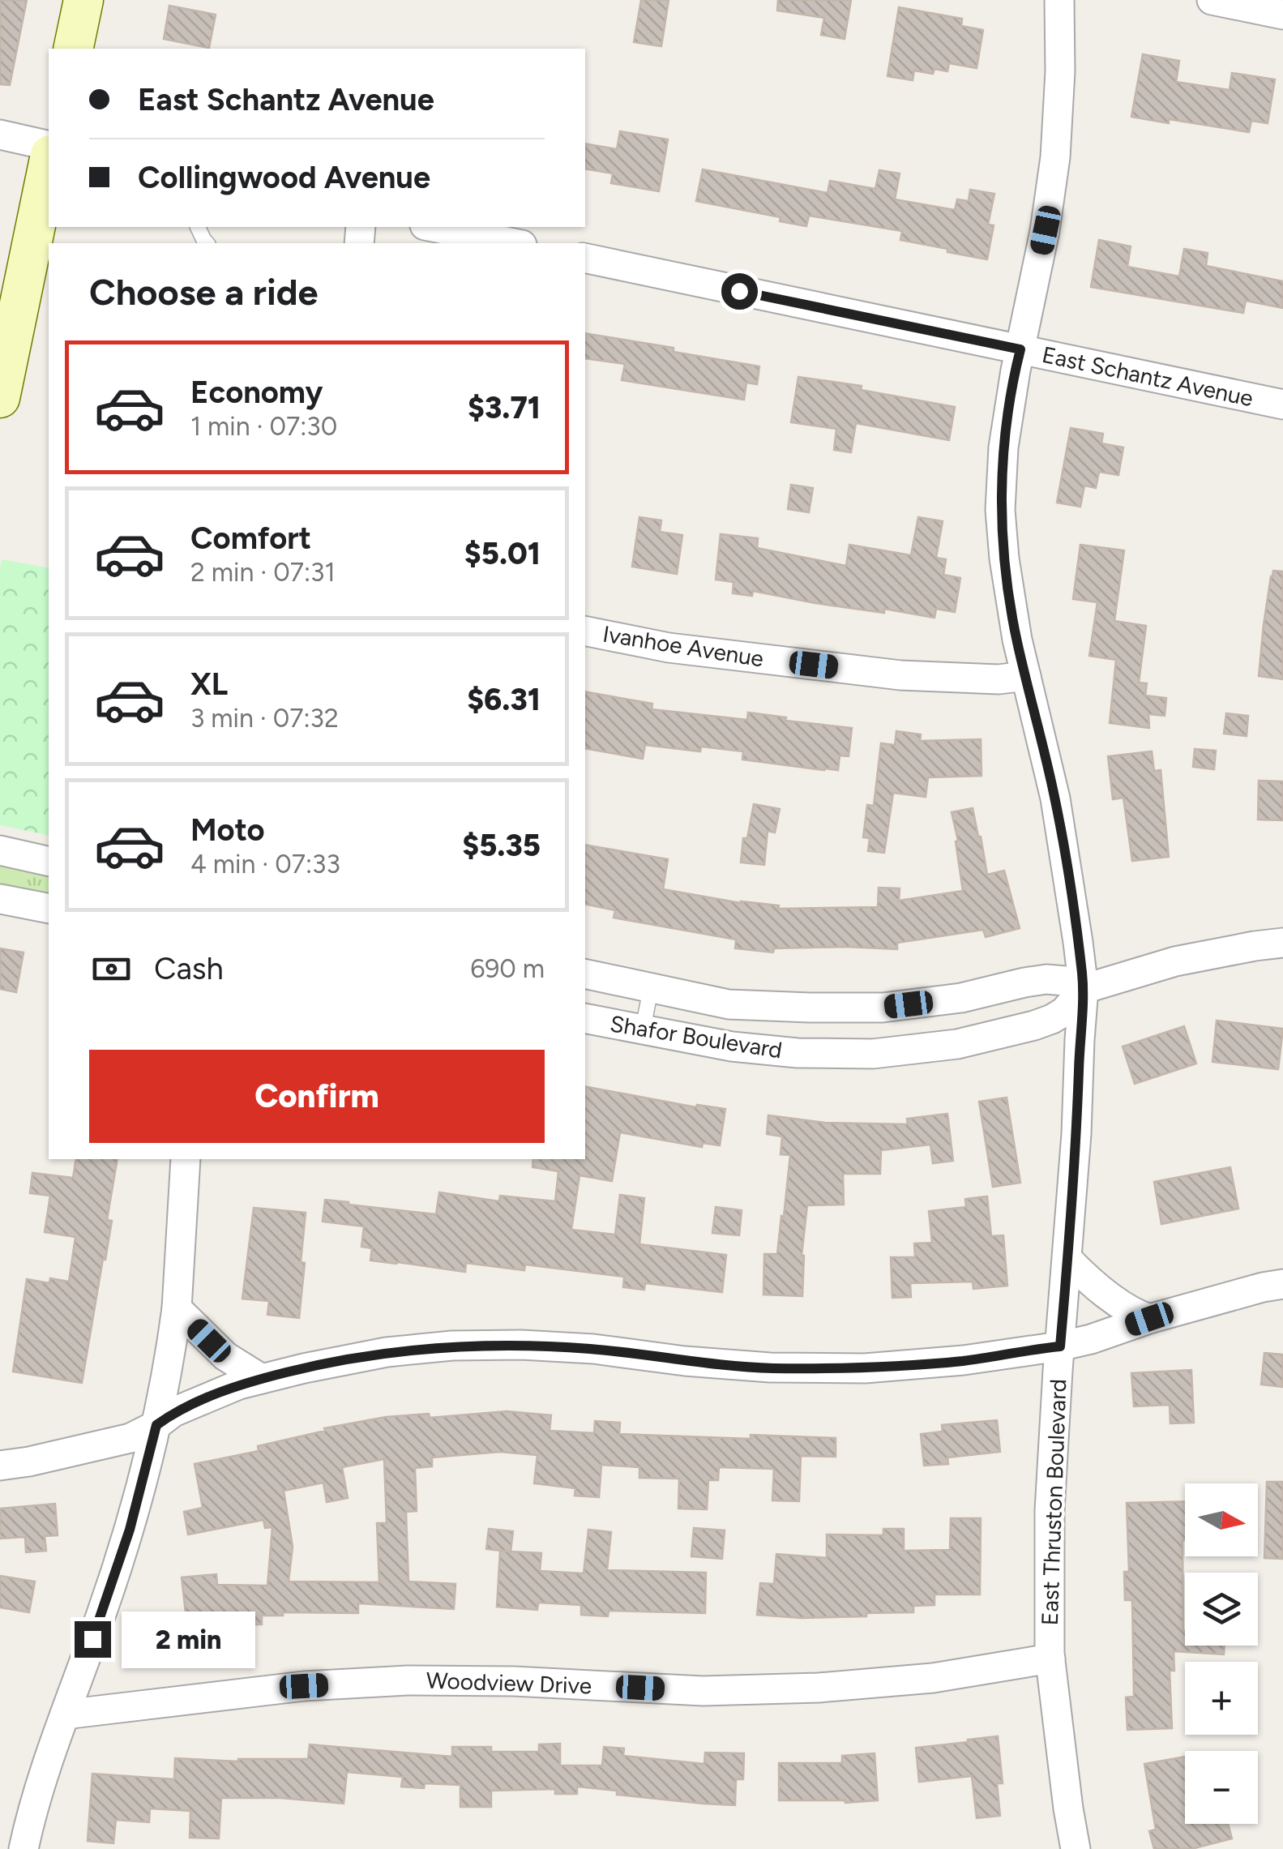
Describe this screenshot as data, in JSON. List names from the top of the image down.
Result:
{
  "streets": {
    "street": [
      "East Schantz Avenue",
      "Ivanhoe Avenue",
      "Shafor Boulevard",
      "East Thruston Boulevard",
      "Woodview Drive"
    ]
  },
  "crossings": [
    ["East Schantz Avenue", "East Thruston Boulevard"],
    ["Ivanhoe Avenue", "East Thruston Boulevard"],
    ["Shafor Boulevard", "East Thruston Boulevard"],
    ["East Thruston Boulevard", "Woodview Drive"]
  ],
  "north": "right",
  "page": {
    "banner": ["East Schantz Avenue", "Collingwood Avenue"],
    "heading": "Choose a ride",
    "list": [
      {
        "name": "Economy",
        "note": "1 min · 07:30",
        "value": "$3.71"
      },
      {
        "name": "Comfort",
        "note": "2 min · 07:31",
        "value": "$5.01"
      },
      {
        "name": "XL",
        "note": "3 min · 07:32",
        "value": "$6.31"
      },
      {
        "name": "Moto",
        "note": "4 min · 07:33",
        "value": "$5.35"
      }
    ],
    "pay": ["Cash", "690 m"],
    "buttons": "Confirm",
    "map_buttons": ["+", "−"],
    "bubble": "2 min"
  }
}
